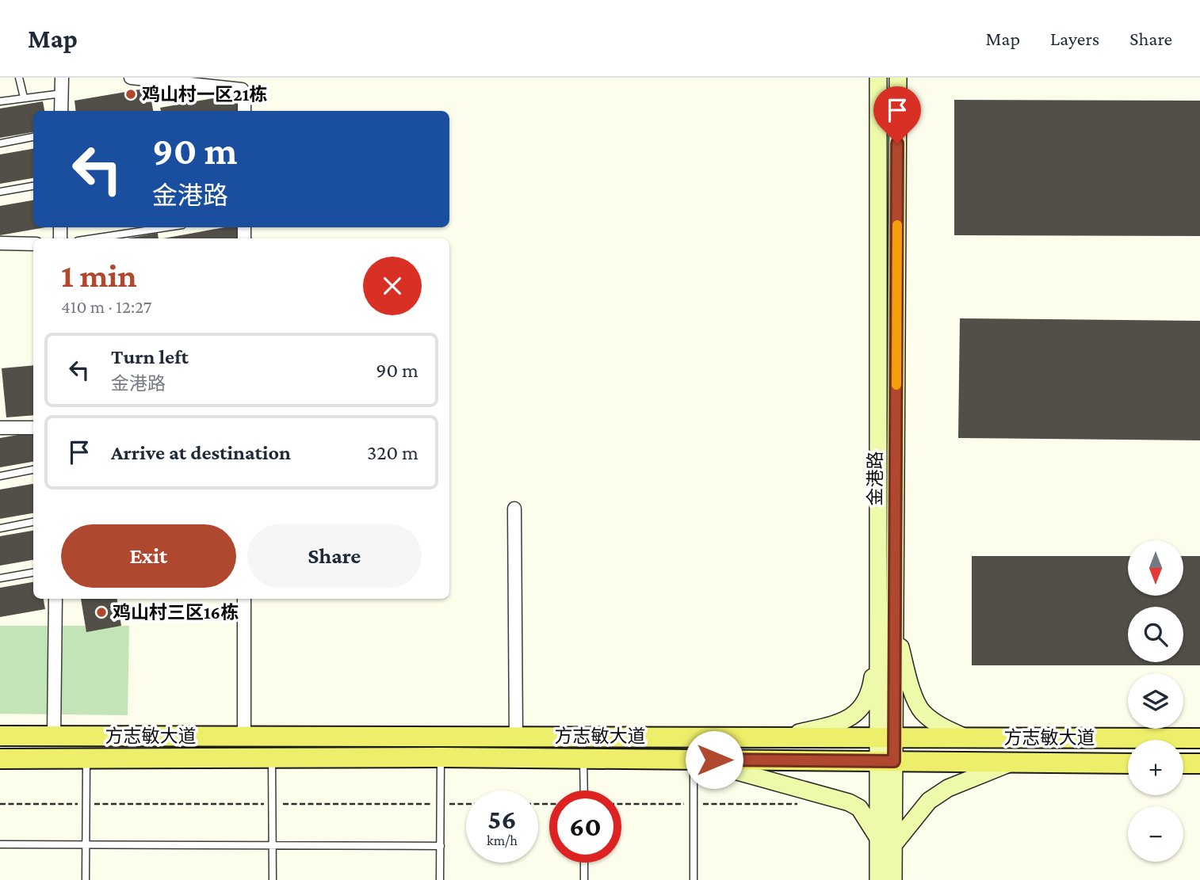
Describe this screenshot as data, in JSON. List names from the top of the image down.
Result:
{
  "streets": {
    "main road": ["金港路", "方志敏大道"]
  },
  "crossings": [
    ["金港路", "方志敏大道"]
  ],
  "places": ["鸡山村一区21栋", "鸡山村三区16栋"],
  "north": "bottom",
  "page": {
    "header": "Map",
    "nav": ["Map", "Layers", "Share"],
    "turn": ["90 m", "金港路"],
    "heading": ["1 min", "410 m · 12:27"],
    "list": [
      {
        "name": "Turn left",
        "note": "金港路",
        "value": "90 m"
      },
      {
        "name": "Arrive at destination",
        "value": "320 m"
      }
    ],
    "buttons": ["Exit", "Share"],
    "map_buttons": ["+", "−"],
    "speed": "56 km/h",
    "limit": "60"
  }
}
